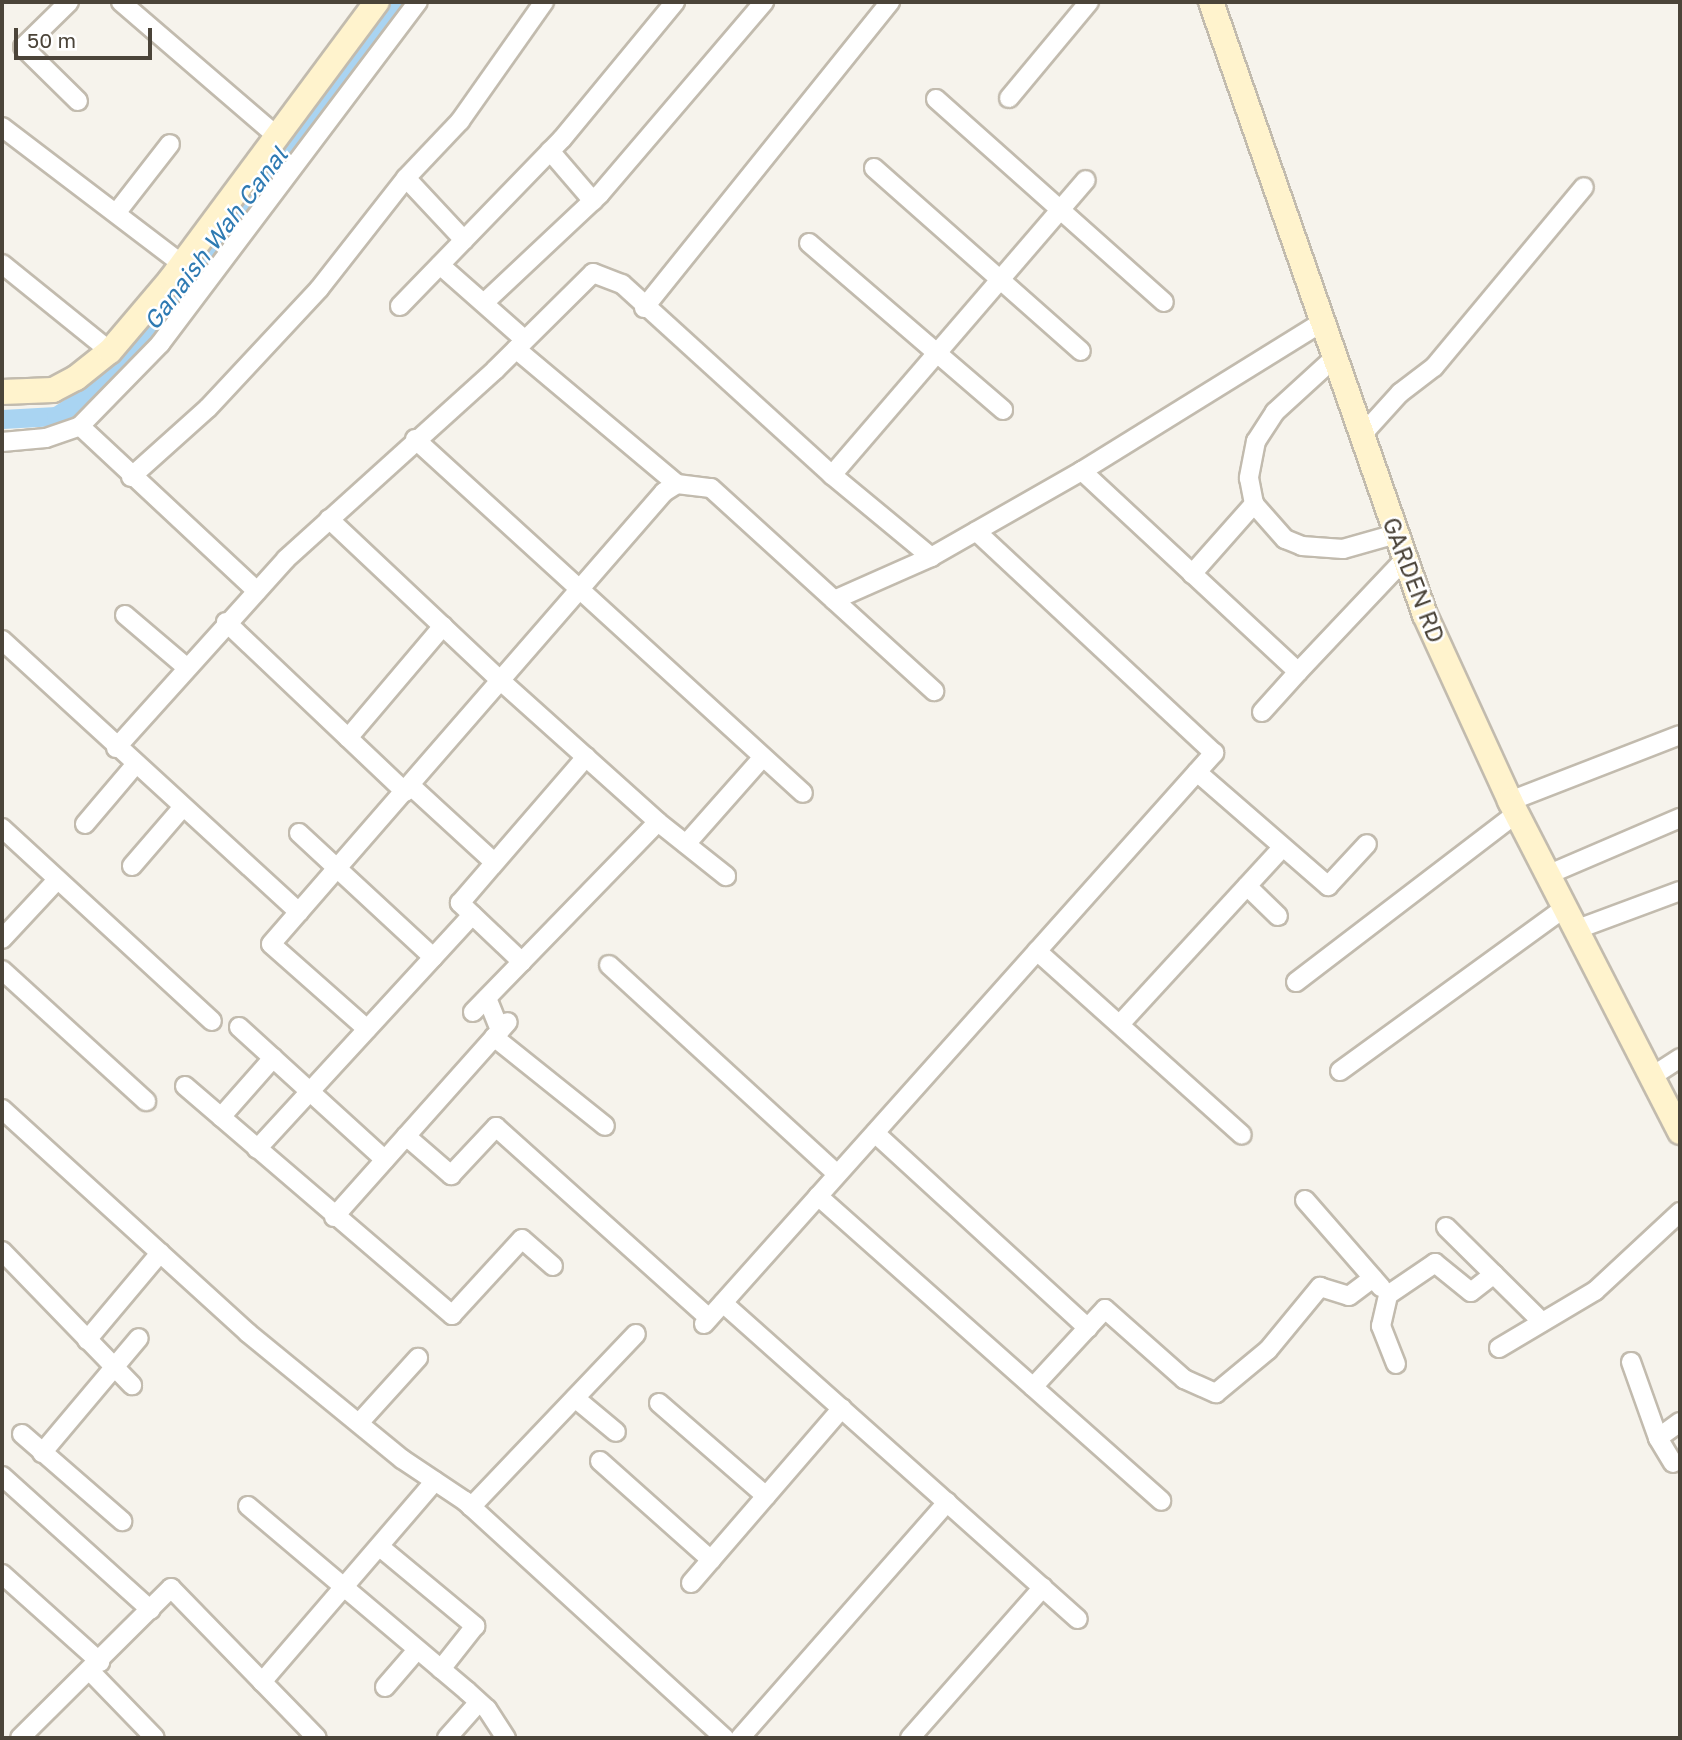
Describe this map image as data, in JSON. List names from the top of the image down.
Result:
{
  "streets": {
    "street": ["GARDEN RD"]
  },
  "water": ["Ganaish Wah Canal"],
  "scale_bar": "50 m"
}
